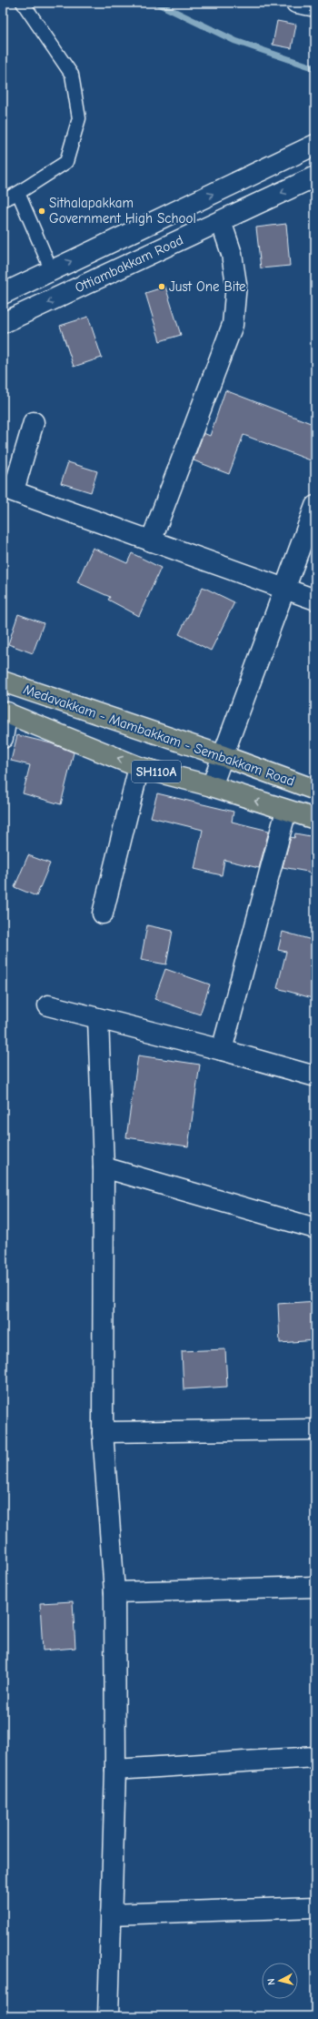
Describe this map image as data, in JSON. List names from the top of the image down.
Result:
{
  "streets": {
    "main road": ["Medavakkam - Mambakkam - Sembakkam Road", "SH110A"],
    "street": ["Ottiambakkam Road"]
  },
  "places": ["Sithalapakkam Government High School", "Just One Bite"],
  "north": "left"
}
